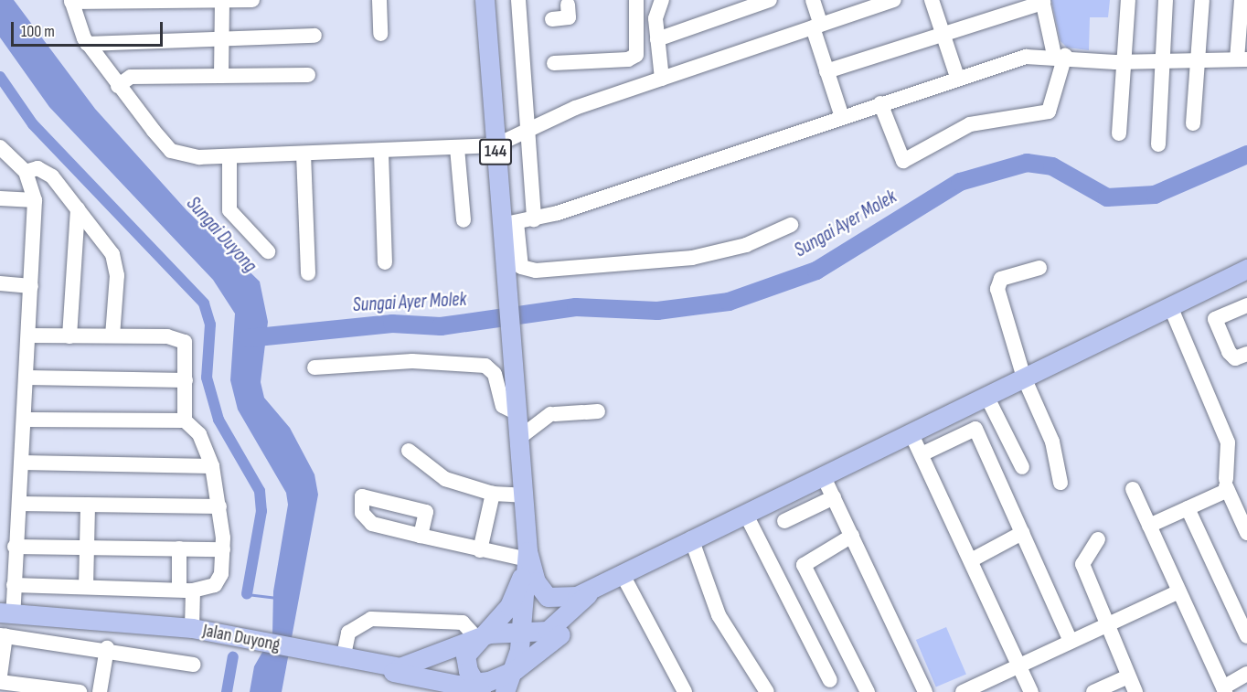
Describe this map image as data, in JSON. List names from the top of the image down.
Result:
{
  "streets": {
    "main road": ["144", "Jalan Duyong"]
  },
  "crossings": [
    ["144", "Jalan Duyong"]
  ],
  "water": ["Sungai Ayer Molek", "Sungai Duyong"],
  "scale_bar": "100 m"
}
